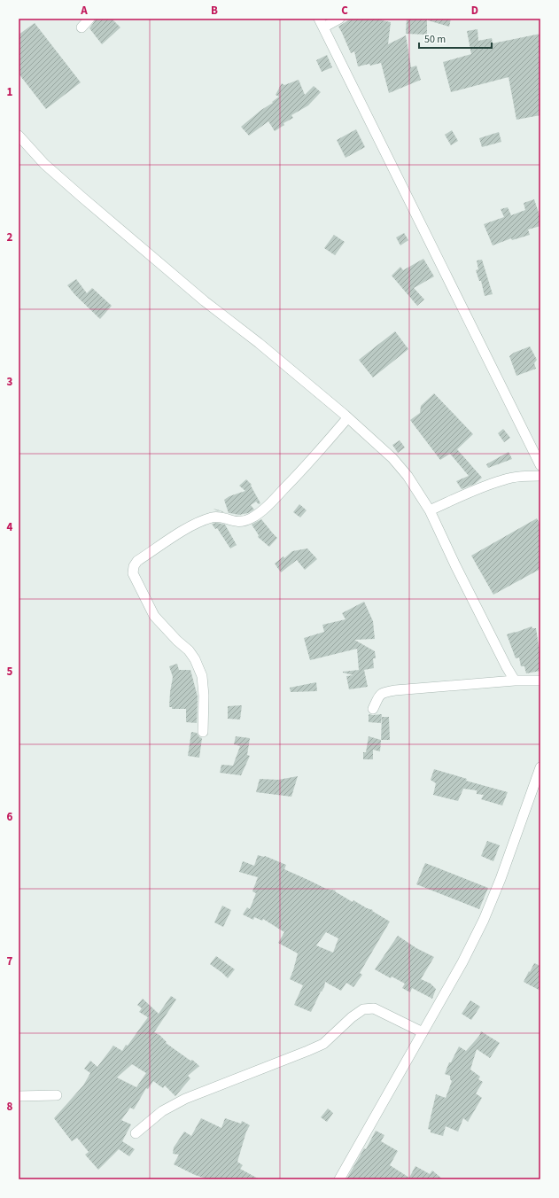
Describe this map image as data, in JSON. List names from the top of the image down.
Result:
{
  "scale_bar": "50 m",
  "grid": {
    "columns": [
      "A",
      "B",
      "C",
      "D"
    ],
    "rows": [
      "1",
      "2",
      "3",
      "4",
      "5",
      "6",
      "7",
      "8"
    ]
  }
}
